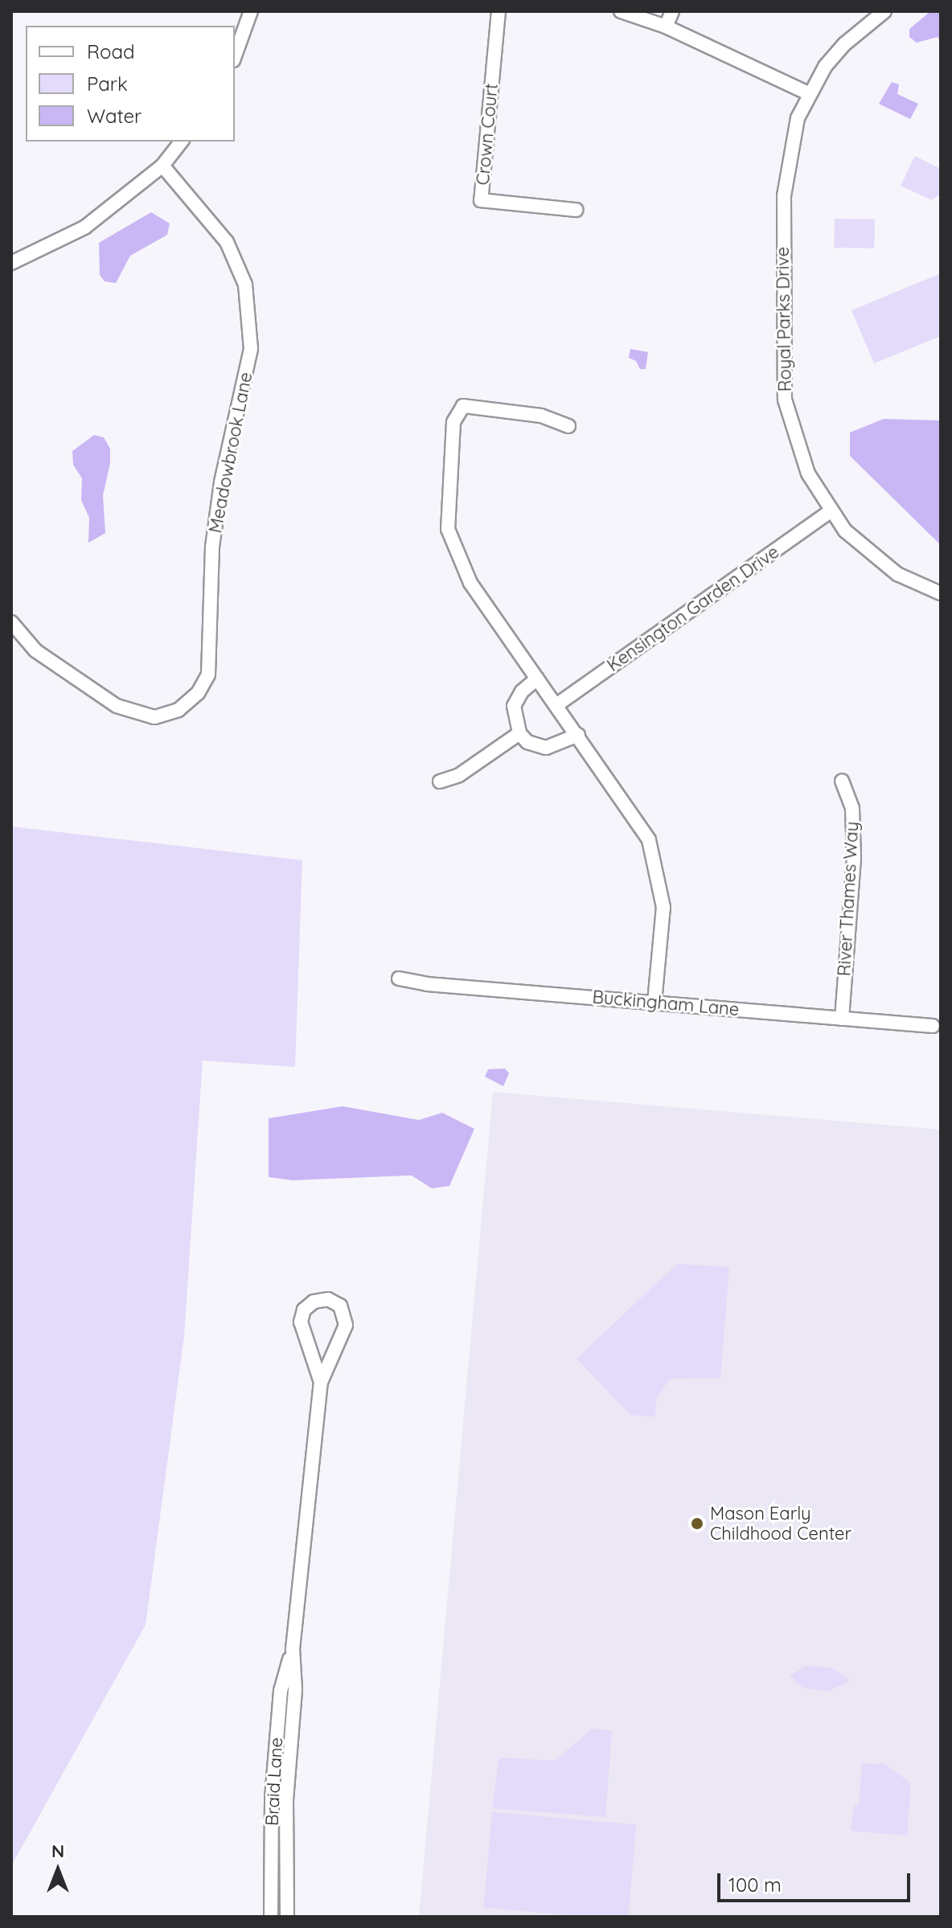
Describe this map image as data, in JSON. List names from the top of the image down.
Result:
{
  "streets": {
    "street": [
      "Crown Court",
      "Royal Parks Drive",
      "Meadowbrook Lane",
      "Kensington Garden Drive",
      "River Thames Way",
      "Buckingham Lane",
      "Braid Lane"
    ]
  },
  "crossings": [
    ["Royal Parks Drive", "Kensington Garden Drive"],
    ["River Thames Way", "Buckingham Lane"]
  ],
  "places": ["Mason Early Childhood Center"],
  "legend": ["Road", "Park", "Water"],
  "scale_bar": "100 m",
  "north": "top"
}
